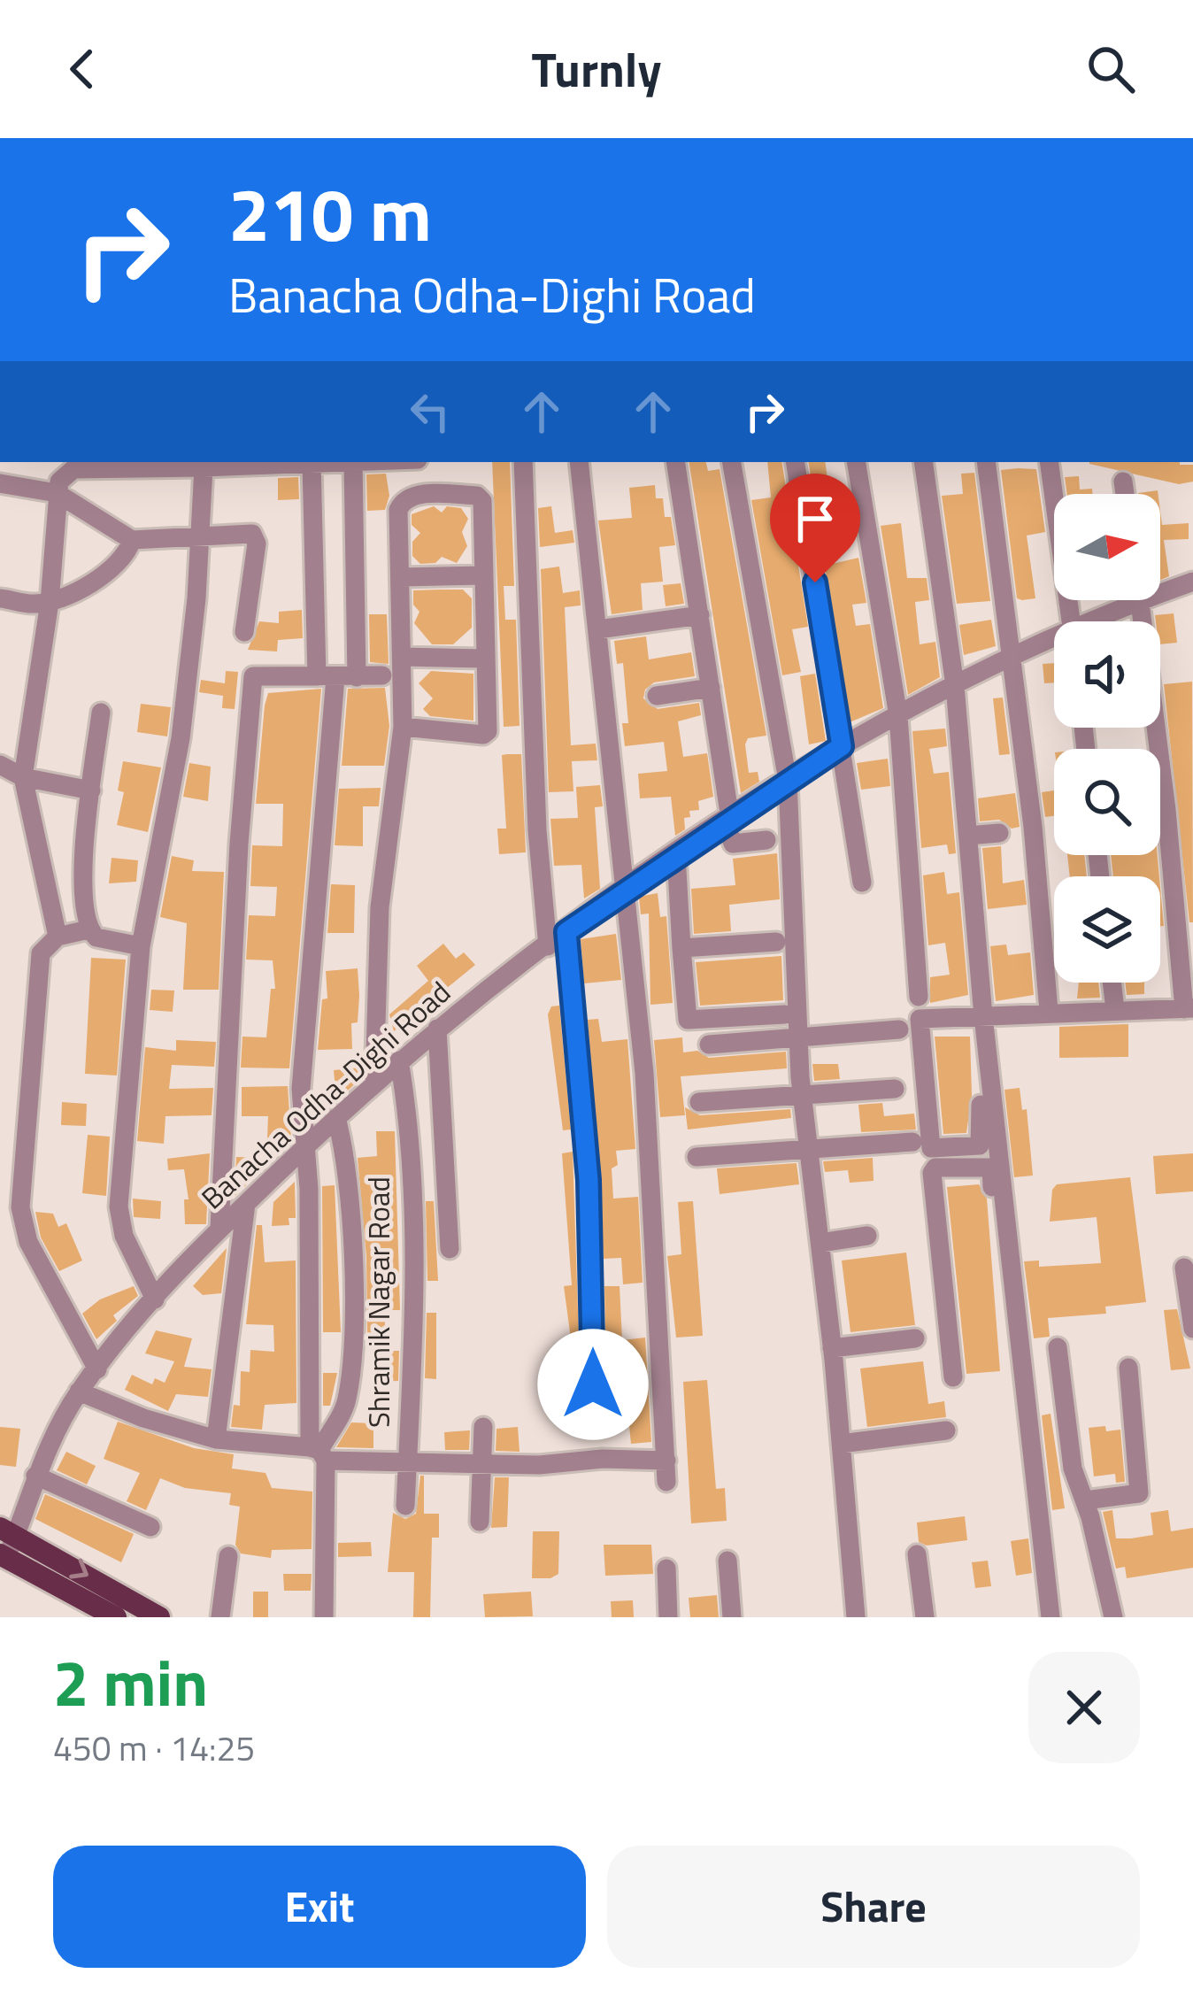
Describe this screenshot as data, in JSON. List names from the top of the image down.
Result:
{
  "streets": {
    "street": ["Banacha Odha-Dighi Road", "Shramik Nagar Road"]
  },
  "crossings": [
    ["Banacha Odha-Dighi Road", "Shramik Nagar Road"]
  ],
  "north": "right",
  "page": {
    "header": "Turnly",
    "turn": ["210 m", "Banacha Odha-Dighi Road"],
    "heading": ["2 min", "450 m · 14:25"],
    "buttons": ["Exit", "Share"]
  }
}
